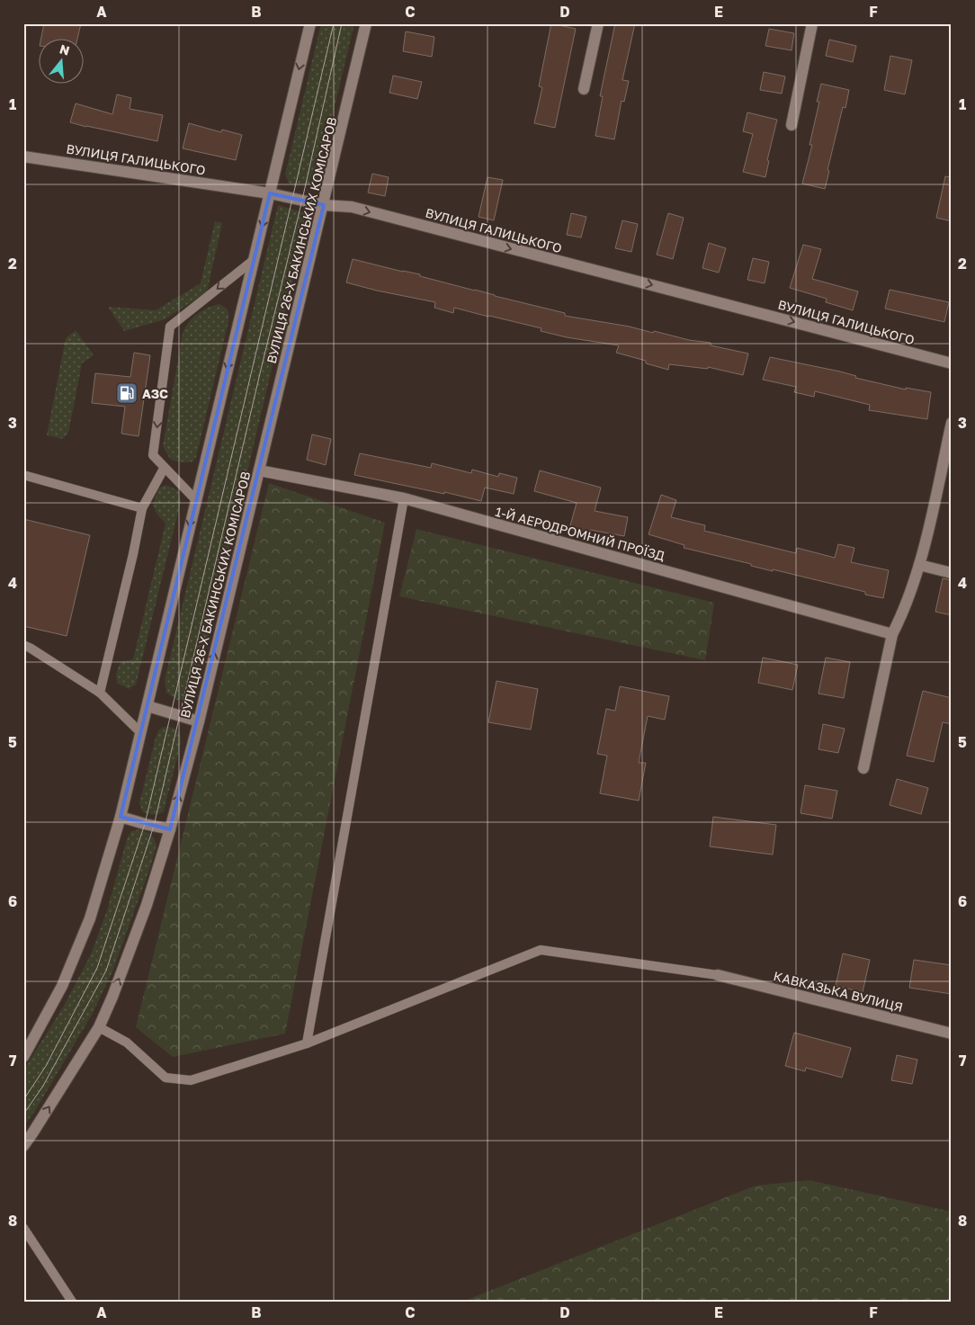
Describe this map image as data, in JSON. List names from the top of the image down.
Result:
{
  "streets": {
    "street": [
      "ВУЛИЦЯ ГАЛИЦЬКОГО",
      "ВУЛИЦЯ 26-Х БАКИНСЬКИХ КОМІСАРОВ",
      "1-Й АЕРОДРОМНИЙ ПРОЇЗД",
      "КАВКАЗЬКА ВУЛИЦЯ"
    ]
  },
  "crossings": [
    ["ВУЛИЦЯ ГАЛИЦЬКОГО", "ВУЛИЦЯ 26-Х БАКИНСЬКИХ КОМІСАРОВ"],
    ["ВУЛИЦЯ 26-Х БАКИНСЬКИХ КОМІСАРОВ", "1-Й АЕРОДРОМНИЙ ПРОЇЗД"]
  ],
  "one_way": ["ВУЛИЦЯ ГАЛИЦЬКОГО"],
  "places": {
    "fuel station": ["АЗС"]
  },
  "north": "top",
  "grid": {
    "columns": [
      "A",
      "B",
      "C",
      "D",
      "E",
      "F"
    ],
    "rows": [
      "1",
      "2",
      "3",
      "4",
      "5",
      "6",
      "7",
      "8"
    ]
  }
}
